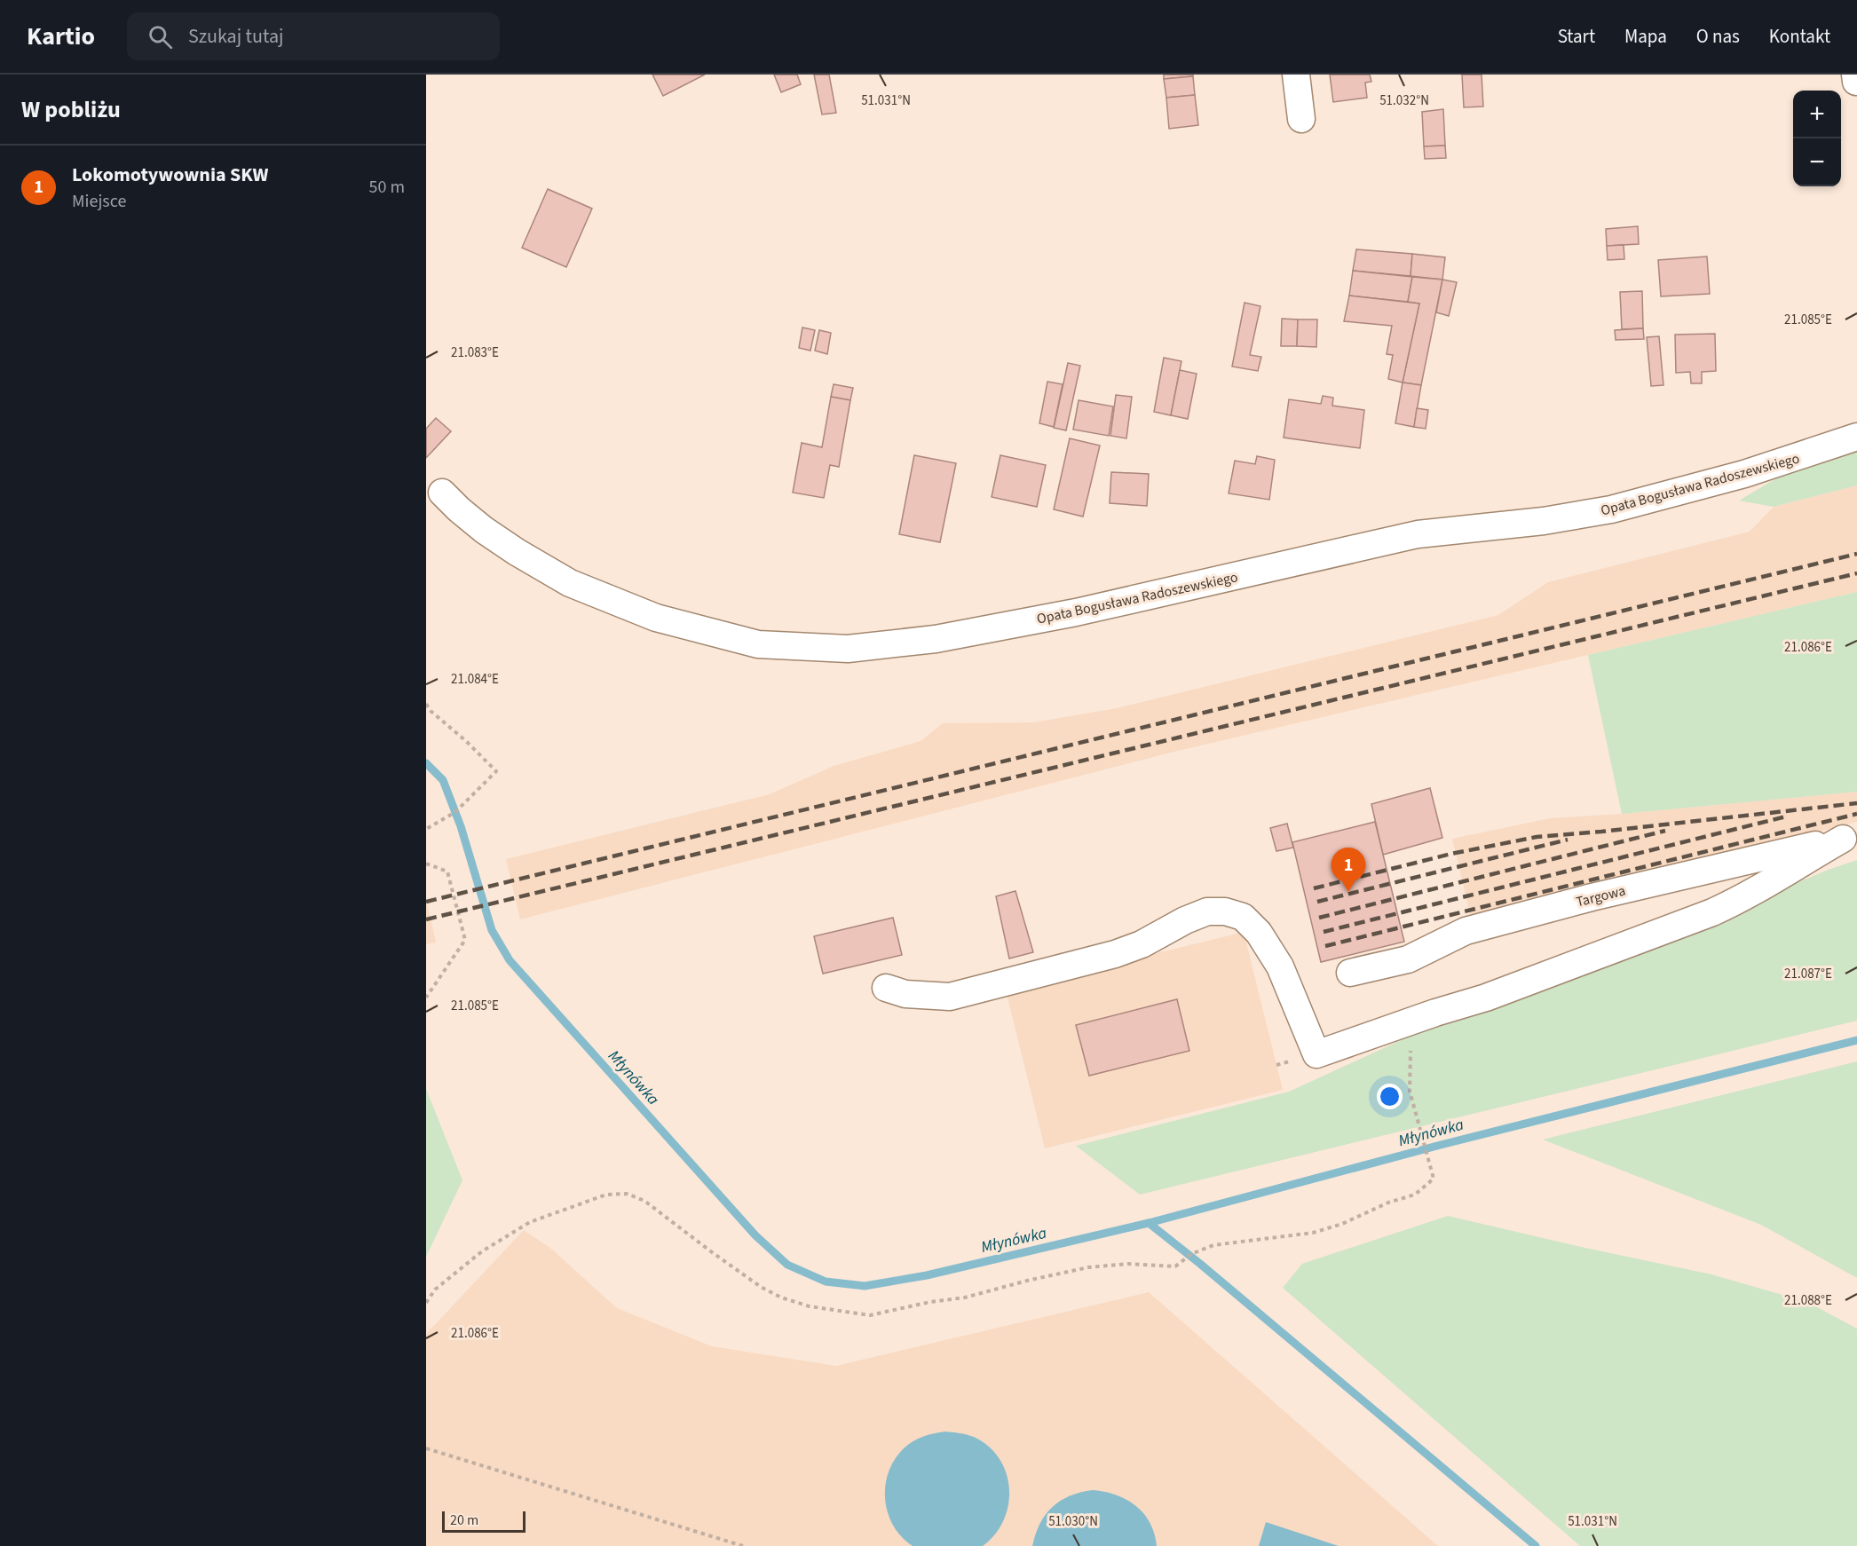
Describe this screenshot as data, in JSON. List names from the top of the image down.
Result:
{
  "streets": {
    "street": ["Opata Bogusława Radoszewskiego", "Targowa"]
  },
  "water": ["Młynówka"],
  "scale_bar": "20 m",
  "page": {
    "header": "Kartio",
    "search": "Szukaj tutaj",
    "nav": [
      "Start",
      "Mapa",
      "O nas",
      "Kontakt"
    ],
    "heading": "W pobliżu",
    "map_buttons": ["+", "−"],
    "list": [
      {
        "mark": "1",
        "name": "Lokomotywownia SKW",
        "note": "Miejsce",
        "value": "50 m"
      }
    ],
    "pins": "1",
    "scale": "20 m"
  },
  "coordinates": [
    "51.031°N",
    "51.032°N",
    "21.085°E",
    "21.083°E",
    "21.086°E",
    "21.084°E",
    "21.087°E",
    "21.088°E",
    "51.030°N"
  ]
}
